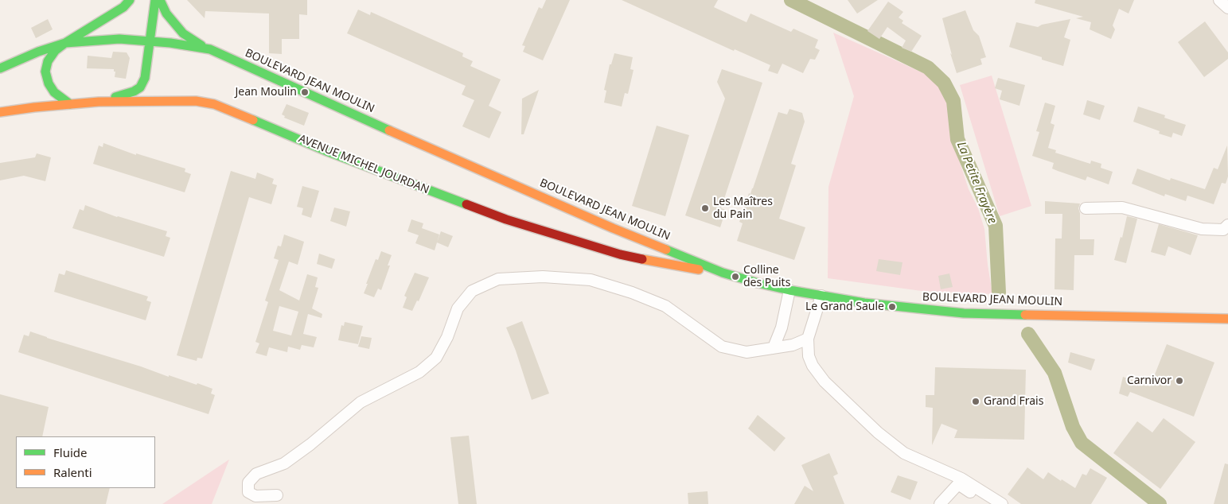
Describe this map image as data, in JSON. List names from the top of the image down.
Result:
{
  "streets": {
    "main road": ["BOULEVARD JEAN MOULIN", "AVENUE MICHEL JOURDAN"]
  },
  "crossings": [
    ["BOULEVARD JEAN MOULIN", "AVENUE MICHEL JOURDAN"]
  ],
  "water": ["La Petite Frayère"],
  "places": [
    "Jean Moulin",
    "Les Maîtres du Pain",
    "Colline des Puits",
    "Le Grand Saule",
    "Carnivor",
    "Grand Frais"
  ],
  "legend": ["Fluide", "Ralenti"]
}
